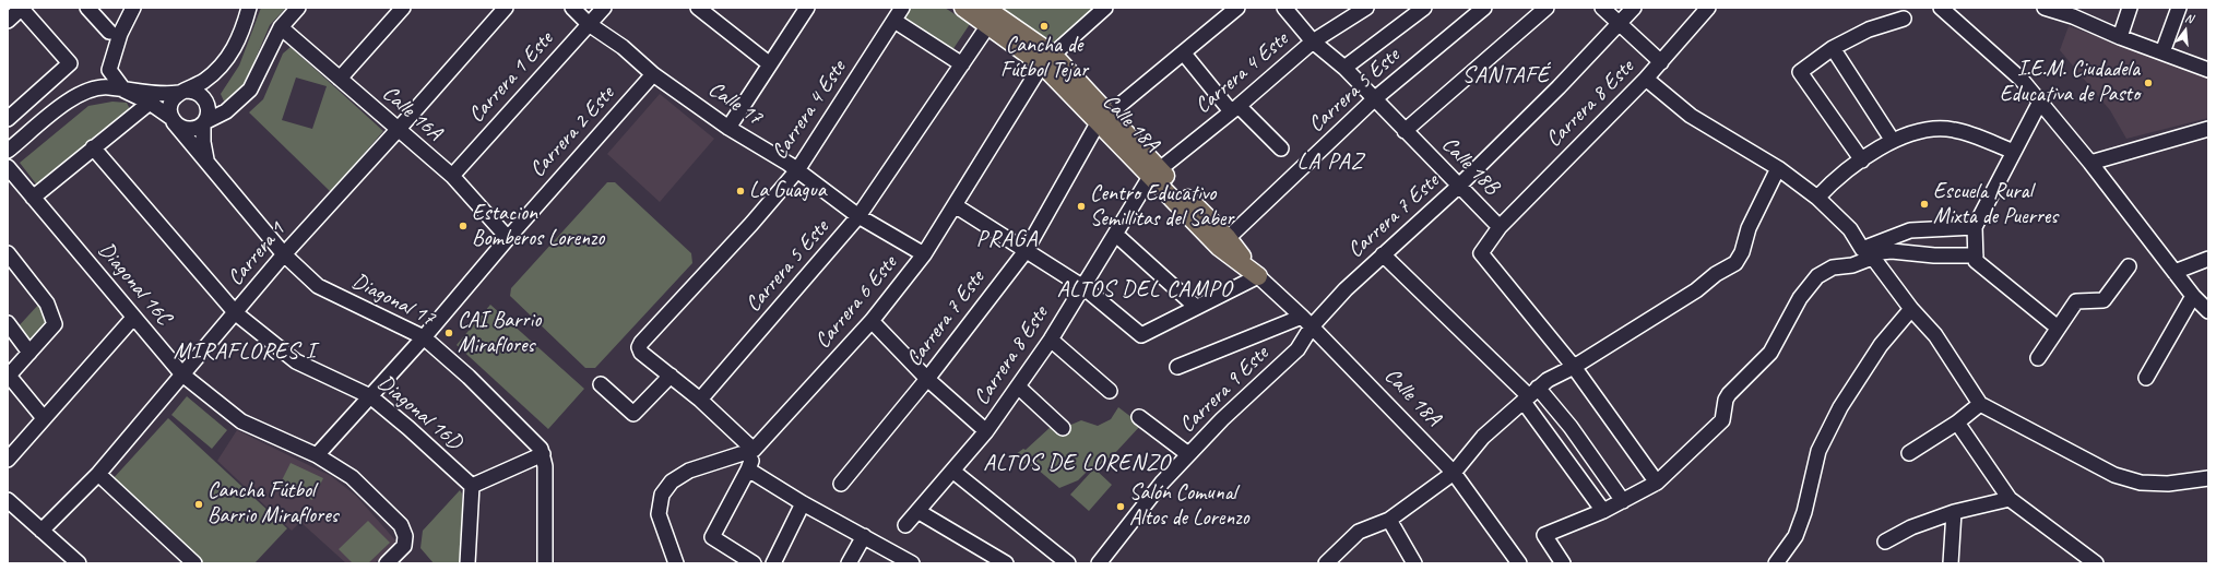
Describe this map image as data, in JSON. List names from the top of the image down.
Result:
{
  "streets": {
    "main road": ["Calle 18A"],
    "street": [
      "Carrera 4 Este",
      "Carrera 1 Este",
      "Carrera 5 Este",
      "Calle 17",
      "Carrera 8 Este",
      "Calle 16A",
      "Carrera 2 Este",
      "Calle 18B",
      "Carrera 7 Este",
      "Carrera 1",
      "Diagonal 16C",
      "Diagonal 17",
      "Carrera 6 Este",
      "Carrera 9 Este",
      "Diagonal 16D"
    ]
  },
  "crossings": [
    ["Carrera 4 Este", "Calle 17"],
    ["Carrera 4 Este", "Carrera 8 Este"],
    ["Carrera 4 Este", "Calle 18A"],
    ["Carrera 4 Este", "Calle 18B"],
    ["Carrera 1 Este", "Calle 17"],
    ["Carrera 1 Este", "Calle 16A"],
    ["Carrera 5 Este", "Calle 17"],
    ["Carrera 5 Este", "Calle 18A"],
    ["Carrera 5 Este", "Calle 18B"],
    ["Calle 17", "Carrera 2 Este"],
    ["Calle 17", "Carrera 6 Este"],
    ["Carrera 8 Este", "Calle 18A"],
    ["Carrera 8 Este", "Calle 18B"],
    ["Calle 16A", "Carrera 2 Este"],
    ["Calle 16A", "Carrera 1"],
    ["Calle 18A", "Carrera 7 Este"],
    ["Calle 18A", "Carrera 6 Este"],
    ["Calle 18A", "Carrera 9 Este"],
    ["Carrera 2 Este", "Diagonal 16C"],
    ["Carrera 2 Este", "Diagonal 17"],
    ["Carrera 2 Este", "Diagonal 16D"],
    ["Calle 18B", "Carrera 7 Este"],
    ["Carrera 7 Este", "Carrera 9 Este"],
    ["Carrera 1", "Diagonal 16C"],
    ["Carrera 1", "Diagonal 17"],
    ["Carrera 1", "Diagonal 16D"]
  ],
  "districts": [
    "SANTAFÉ",
    "LA PAZ",
    "PRAGA",
    "ALTOS DEL CAMPO",
    "MIRAFLORES I",
    "ALTOS DE LORENZO"
  ],
  "places": [
    "Cancha de Fútbol Tejar",
    "I.E.M. Ciudadela Educativa de Pasto",
    "La Guagua",
    "Escuela Rural Mixta de Puerres",
    "Centro Educativo Semillitas del Saber",
    "Estacion Bomberos Lorenzo",
    "CAI Barrio Miraflores",
    "Cancha Fútbol Barrio Miraflores",
    "Salón Comunal Altos de Lorenzo"
  ],
  "north": "top"
}
